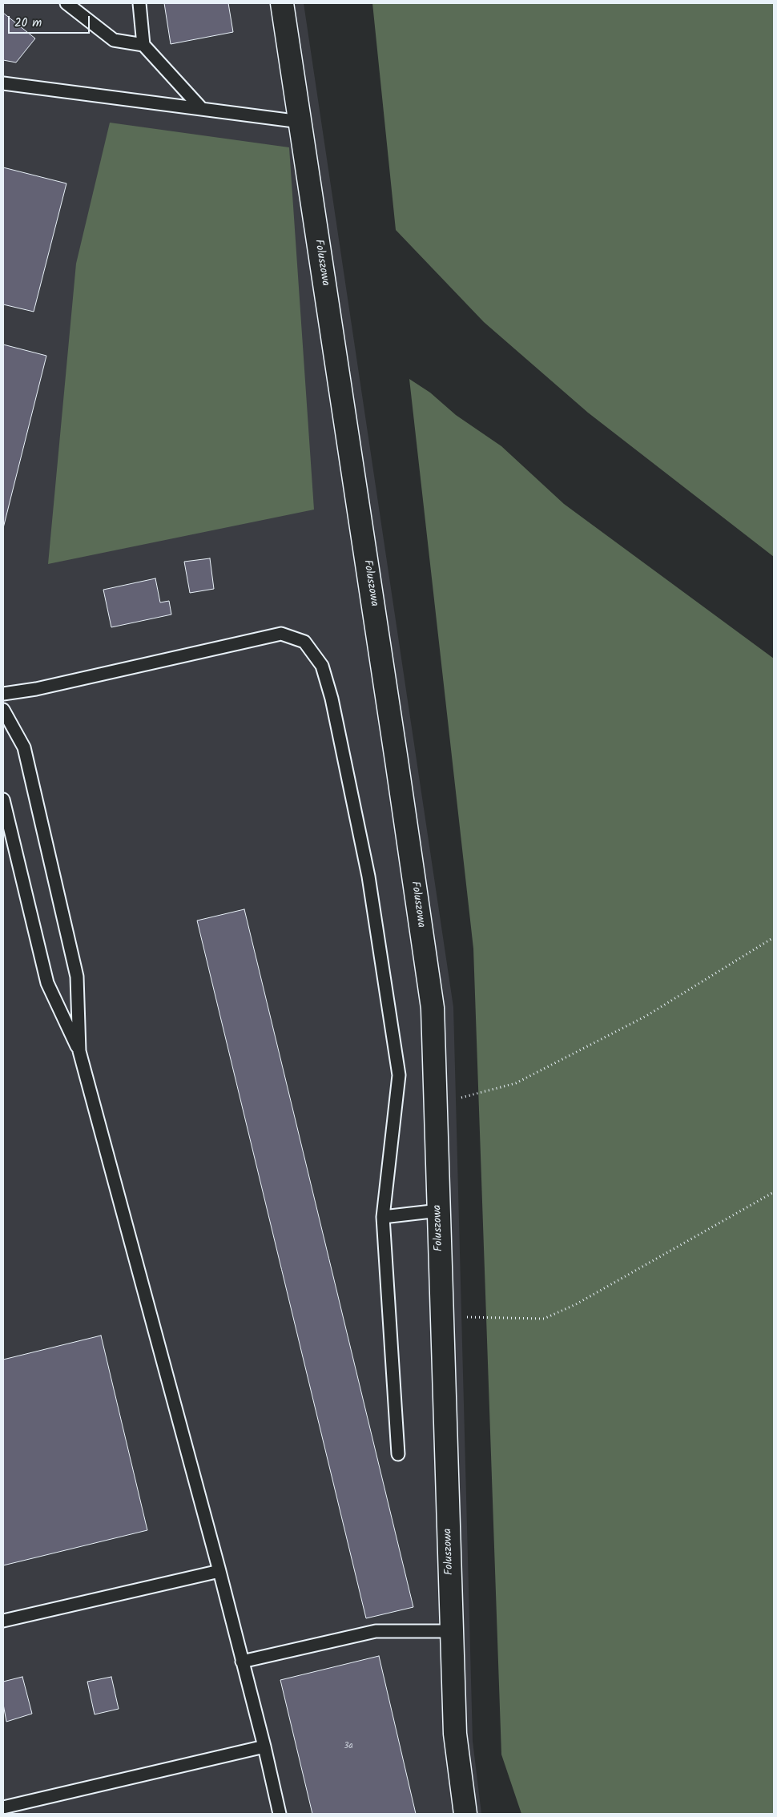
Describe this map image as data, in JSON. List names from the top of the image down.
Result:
{
  "streets": {
    "street": ["Foluszowa"]
  },
  "house_numbers": ["3a"],
  "scale_bar": "20 m"
}
